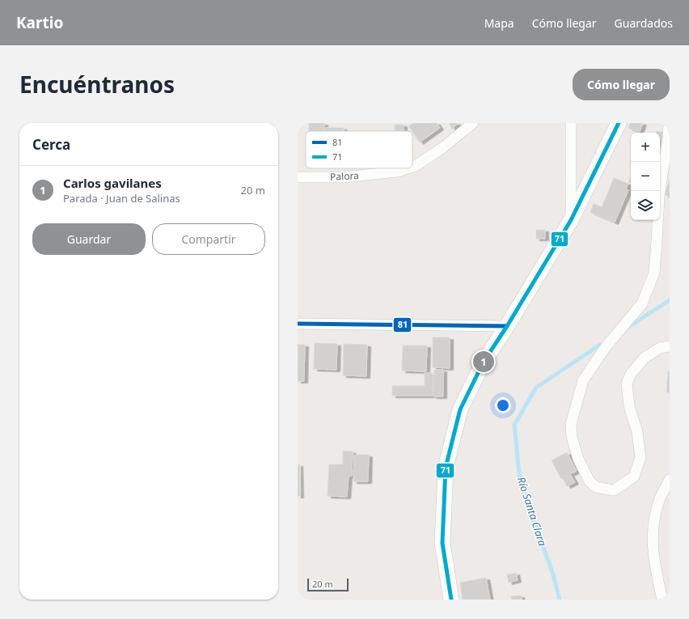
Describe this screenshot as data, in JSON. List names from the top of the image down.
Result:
{
  "streets": {
    "street": ["Palora"]
  },
  "water": ["Río Santa Clara"],
  "lines": ["transit line 71", "transit line 81"],
  "legend": ["81", "71"],
  "scale_bar": "20 m",
  "page": {
    "header": "Kartio",
    "nav": ["Mapa", "Cómo llegar", "Guardados"],
    "title": "Encuéntranos",
    "buttons": [
      "Cómo llegar",
      ["Guardar", "Compartir"]
    ],
    "heading": "Cerca",
    "map_buttons": ["+", "−"],
    "list": [
      {
        "mark": "1",
        "name": "Carlos gavilanes",
        "note": "Parada · Juan de Salinas",
        "value": "20 m"
      }
    ],
    "pins": "1",
    "scale": "20 m"
  }
}
